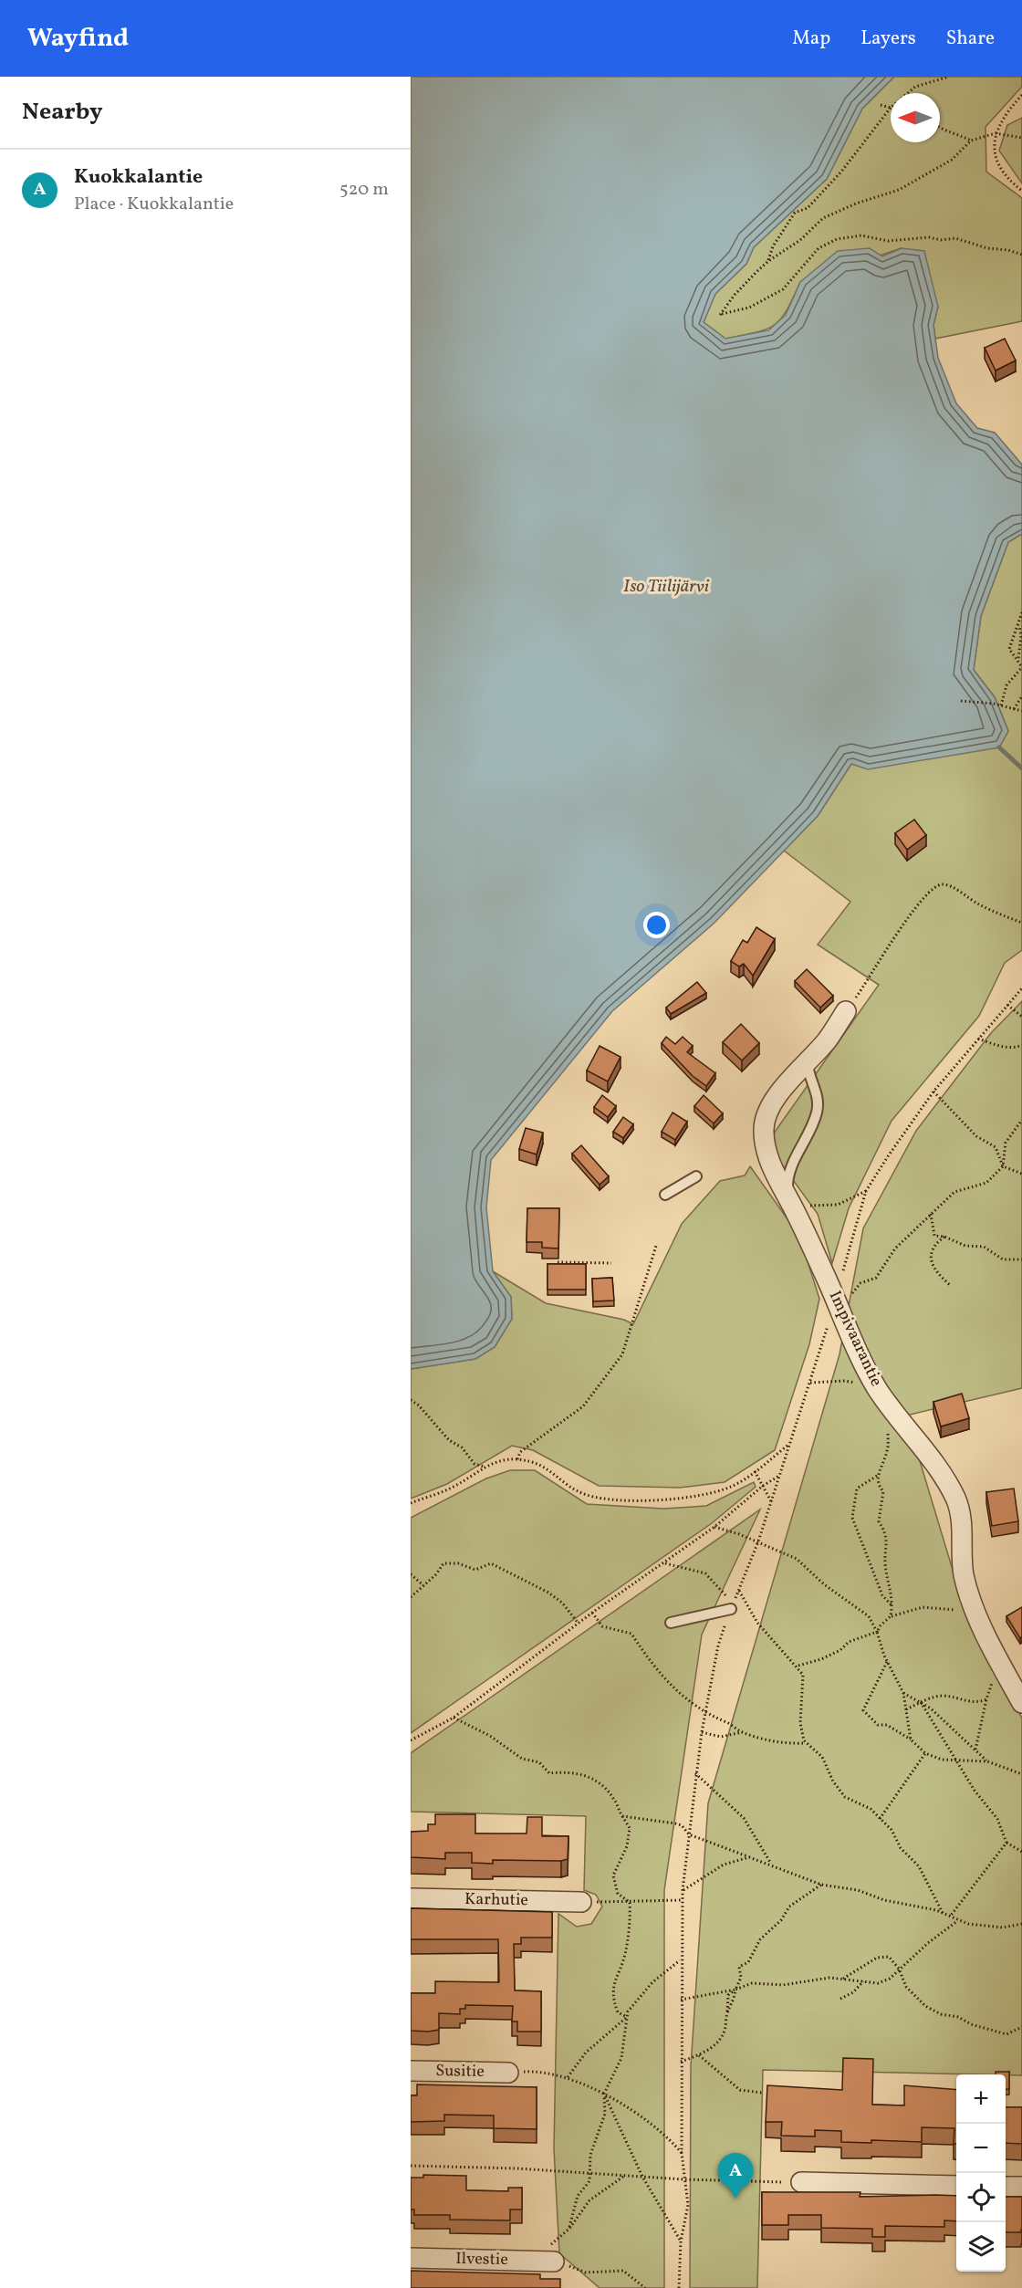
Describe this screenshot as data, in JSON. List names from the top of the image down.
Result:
{
  "streets": {
    "street": [
      "Impivaarantie",
      "Karhutie",
      "Susitie",
      "Ilvestie"
    ]
  },
  "water": ["Iso Tiilijärvi"],
  "north": "left",
  "page": {
    "header": "Wayfind",
    "nav": ["Map", "Layers", "Share"],
    "heading": "Nearby",
    "list": [
      {
        "mark": "A",
        "name": "Kuokkalantie",
        "note": "Place · Kuokkalantie",
        "value": "520 m"
      }
    ],
    "map_buttons": ["+", "−"],
    "pins": "A"
  }
}
